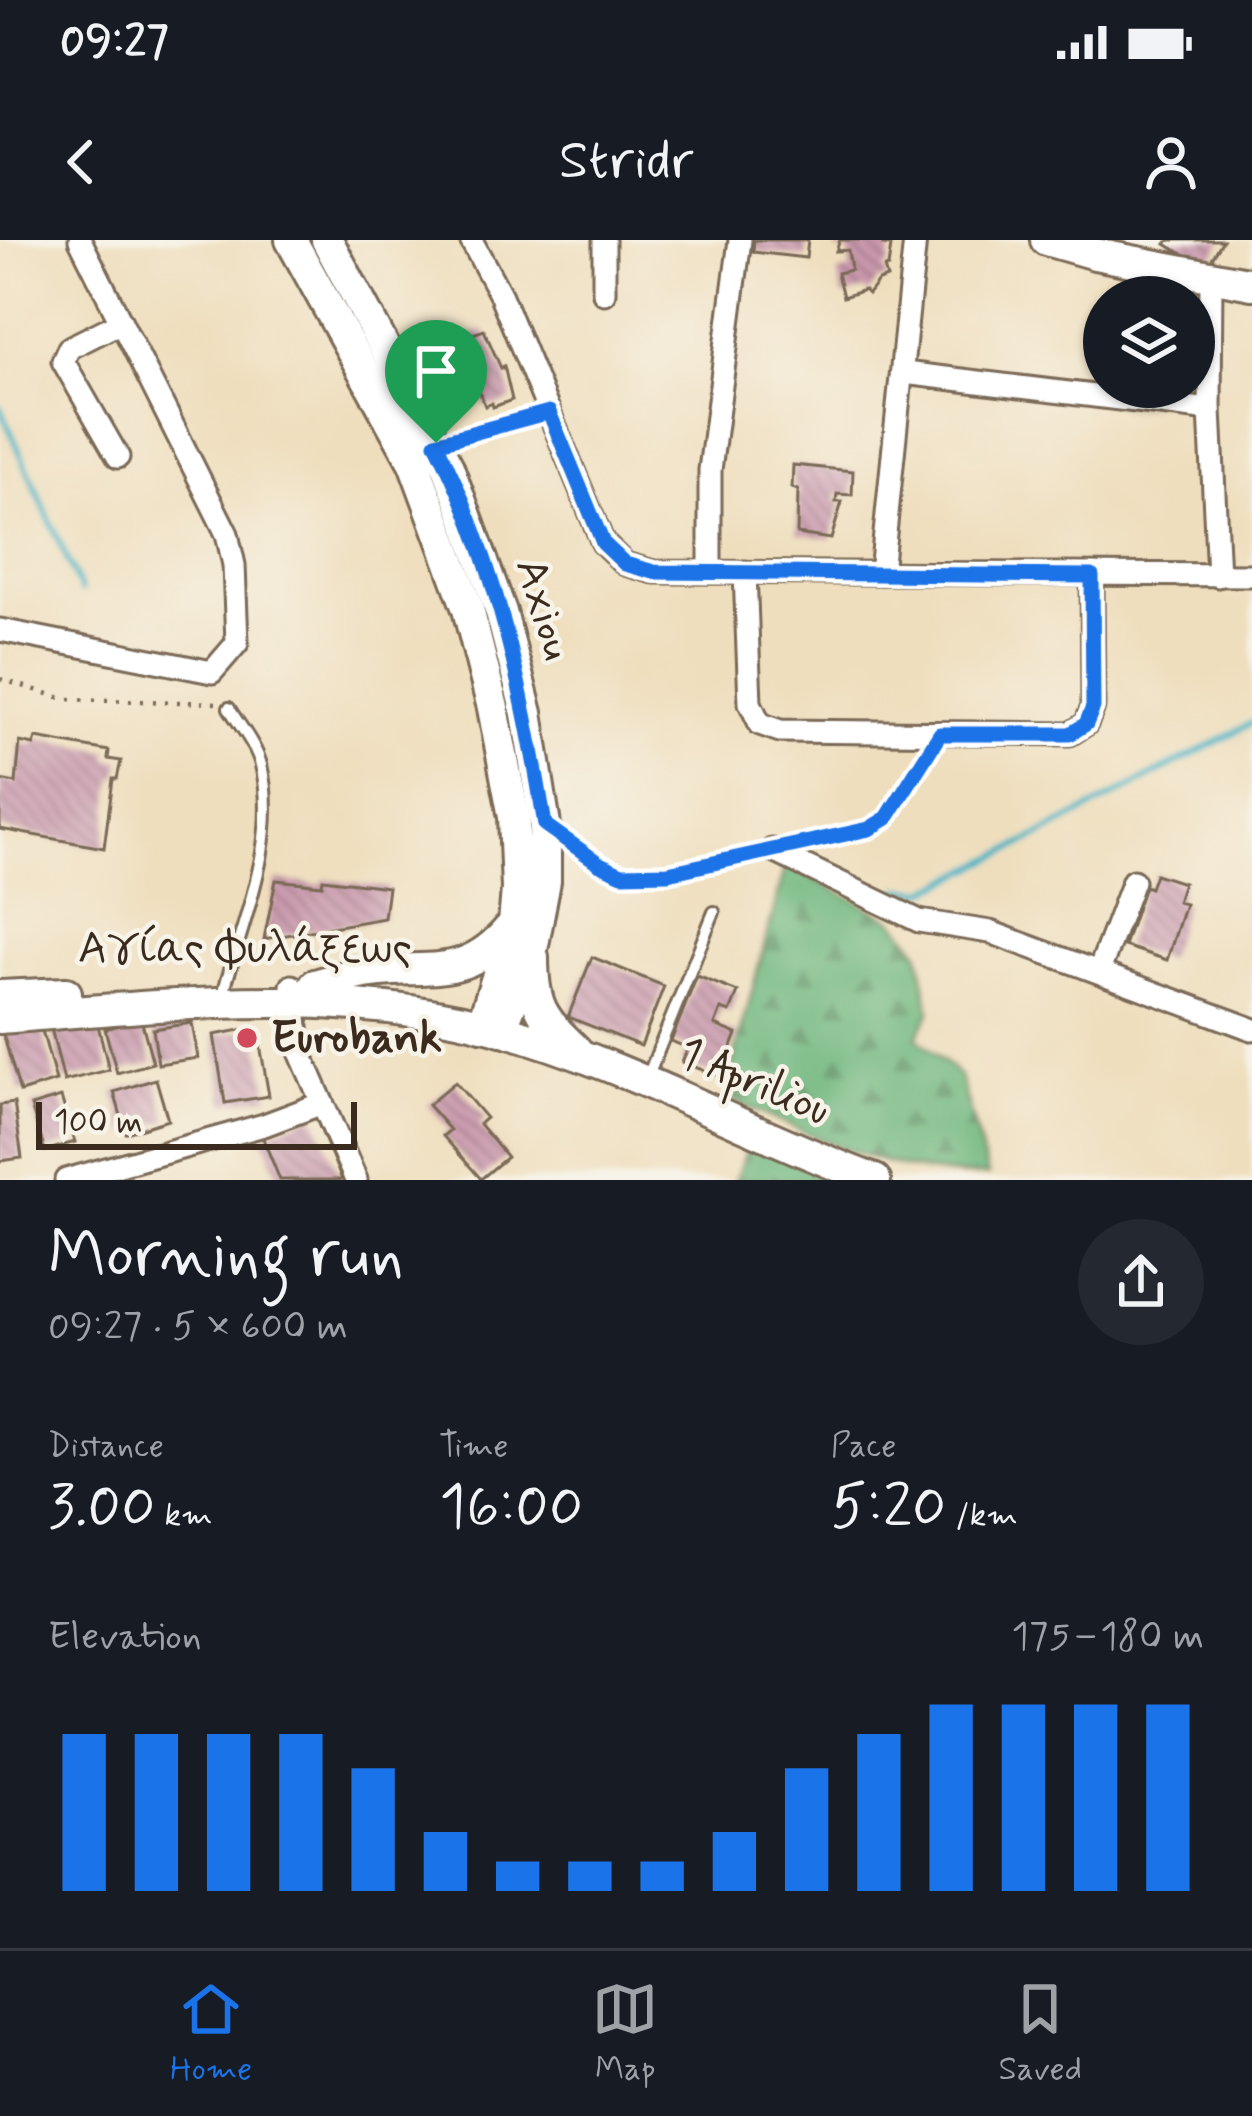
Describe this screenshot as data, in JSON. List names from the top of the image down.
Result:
{
  "streets": {
    "street": ["Axiou", "Αγίας Φυλάξεως", "1 Apriliou"]
  },
  "crossings": [
    ["Axiou", "Αγίας Φυλάξεως"],
    ["Axiou", "1 Apriliou"],
    ["Αγίας Φυλάξεως", "1 Apriliou"]
  ],
  "places": ["Eurobank"],
  "scale_bar": "100 m",
  "page": {
    "status": "09:27",
    "header": "Stridr",
    "scale": "100 m",
    "heading": ["Morning run", "09:27 · 5 × 600 m"],
    "stats": [
      ["Distance", "3.00 km"],
      ["Time", "16:00"],
      ["Pace", "5:20 /km"]
    ],
    "chart": ["Elevation", "175–180 m"],
    "tabs": ["Home", "Map", "Saved"]
  }
}
